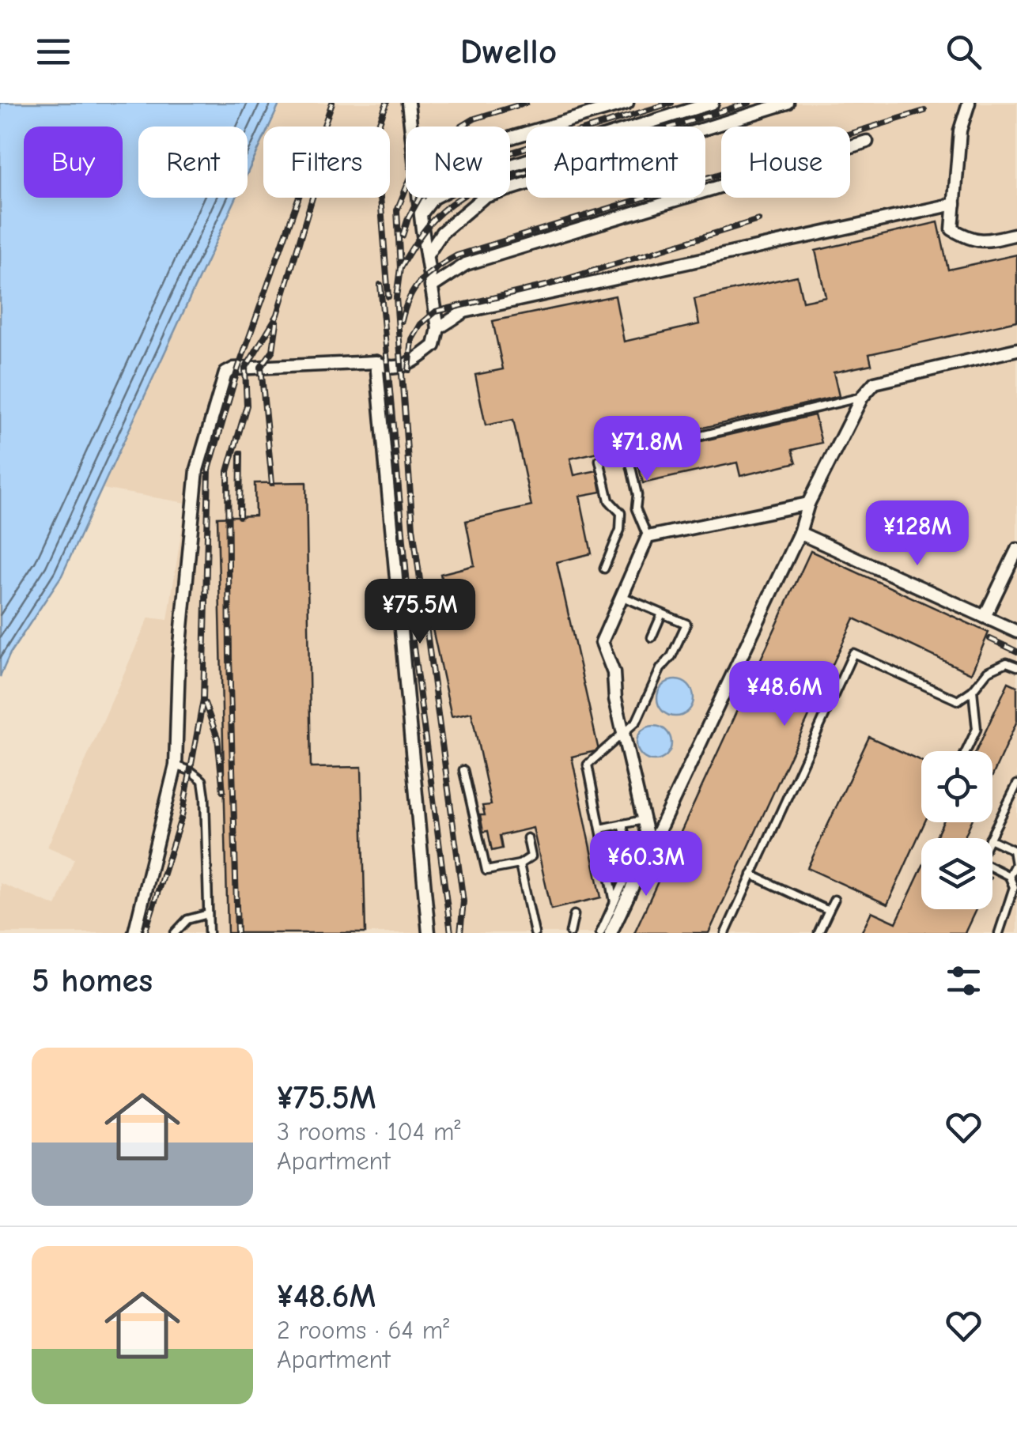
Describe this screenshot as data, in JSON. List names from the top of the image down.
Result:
{
  "page": {
    "header": "Dwello",
    "chip": [
      "Buy",
      "Rent",
      "Filters",
      "New",
      "Apartment",
      "House"
    ],
    "price": [
      "¥71.8M",
      "¥128M",
      "¥75.5M",
      "¥48.6M",
      "¥60.3M"
    ],
    "heading": "5 homes",
    "list": [
      {
        "name": "¥75.5M",
        "note": "3 rooms · 104 m² · Apartment"
      },
      {
        "name": "¥48.6M",
        "note": "2 rooms · 64 m² · Apartment"
      }
    ]
  }
}
